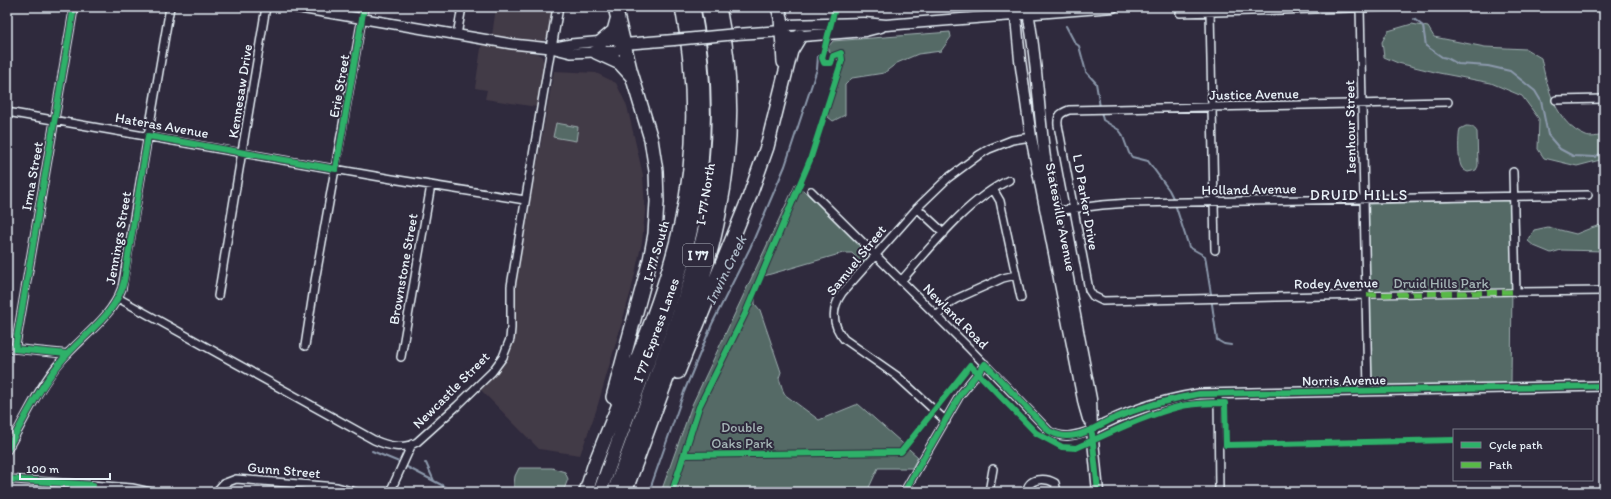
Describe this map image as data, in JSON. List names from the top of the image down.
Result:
{
  "streets": {
    "highway": [
      "I-77 North",
      "I-77 South",
      "I 77",
      "I 77 Express Lanes"
    ],
    "main road": ["Statesville Avenue"],
    "street": [
      "Erie Street",
      "Kennesaw Drive",
      "Justice Avenue",
      "Hateras Avenue",
      "Isenhour Street",
      "Irma Street",
      "Holland Avenue",
      "L D Parker Drive",
      "Jennings Street",
      "Samuel Street",
      "Brownstone Street",
      "Rodey Avenue",
      "Newland Road",
      "Norris Avenue",
      "Newcastle Street",
      "Gunn Street"
    ]
  },
  "crossings": [
    ["Erie Street", "Hateras Avenue"],
    ["Kennesaw Drive", "Hateras Avenue"],
    ["Justice Avenue", "Isenhour Street"],
    ["Justice Avenue", "L D Parker Drive"],
    ["Hateras Avenue", "Irma Street"],
    ["Hateras Avenue", "Jennings Street"],
    ["Hateras Avenue", "Brownstone Street"],
    ["Hateras Avenue", "Newcastle Street"],
    ["Isenhour Street", "Holland Avenue"],
    ["Isenhour Street", "Rodey Avenue"],
    ["Isenhour Street", "Norris Avenue"],
    ["Holland Avenue", "L D Parker Drive"],
    ["Holland Avenue", "Statesville Avenue"],
    ["L D Parker Drive", "Rodey Avenue"],
    ["Statesville Avenue", "Samuel Street"],
    ["Statesville Avenue", "Newland Road"],
    ["Statesville Avenue", "Norris Avenue"],
    ["Jennings Street", "Newcastle Street"],
    ["Samuel Street", "Newland Road"],
    ["Newland Road", "Norris Avenue"]
  ],
  "districts": ["DRUID HILLS"],
  "water": ["Irwin Creek"],
  "parks": ["Druid Hills Park", "Double Oaks Park"],
  "legend": ["Cycle path", "Path"],
  "scale_bar": "100 m"
}
